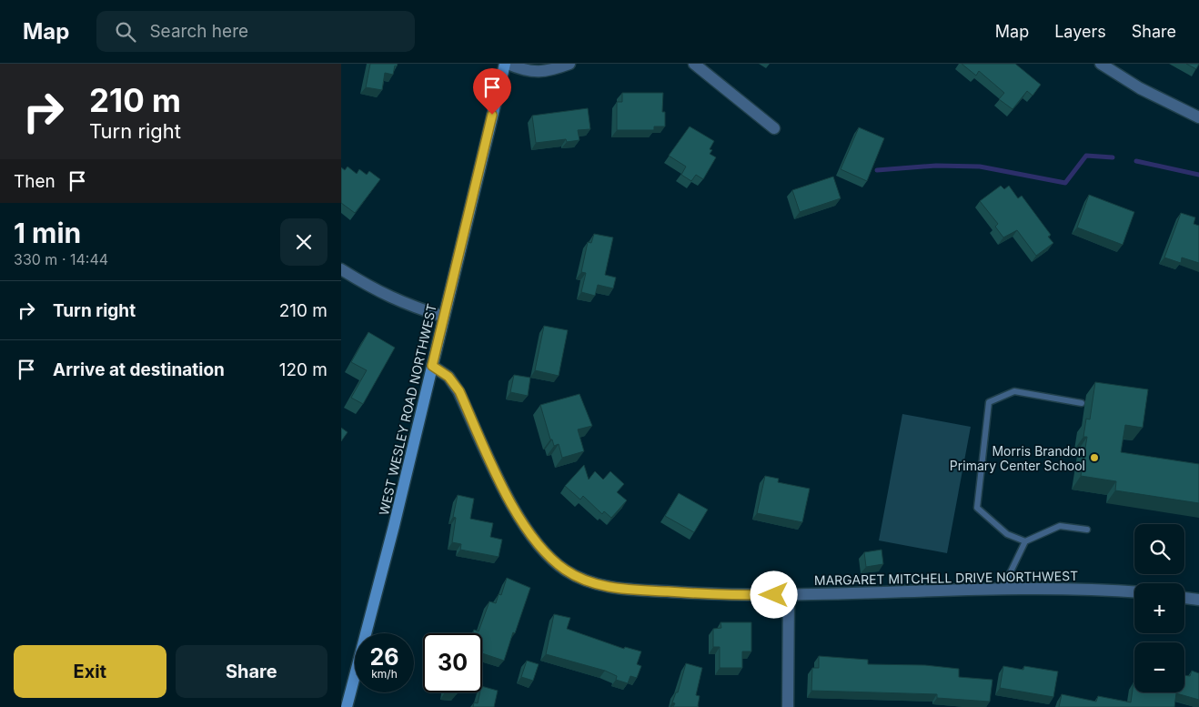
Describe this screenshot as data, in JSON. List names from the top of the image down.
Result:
{
  "streets": {
    "street": ["WEST WESLEY ROAD NORTHWEST", "MARGARET MITCHELL DRIVE NORTHWEST"]
  },
  "crossings": [
    ["WEST WESLEY ROAD NORTHWEST", "MARGARET MITCHELL DRIVE NORTHWEST"]
  ],
  "places": ["Morris Brandon Primary Center School"],
  "page": {
    "header": "Map",
    "search": "Search here",
    "nav": ["Map", "Layers", "Share"],
    "turn": ["210 m", "Turn right"],
    "then": "Then",
    "heading": ["1 min", "330 m · 14:44"],
    "list": [
      {
        "name": "Turn right",
        "value": "210 m"
      },
      {
        "name": "Arrive at destination",
        "value": "120 m"
      }
    ],
    "map_buttons": ["+", "−"],
    "speed": "26 km/h",
    "limit": "30",
    "buttons": ["Exit", "Share"]
  }
}
